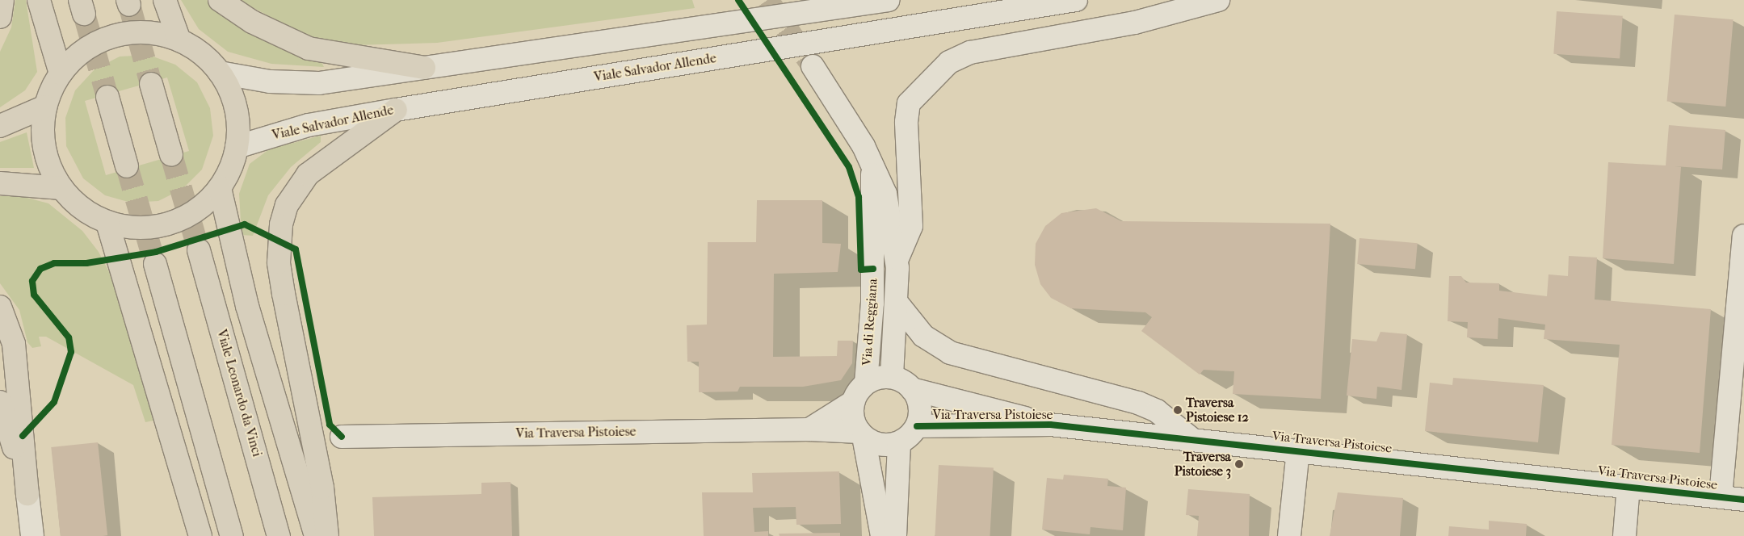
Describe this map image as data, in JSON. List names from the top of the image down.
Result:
{
  "streets": {
    "main road": ["Viale Leonardo da Vinci"],
    "street": ["Viale Salvador Allende", "Via di Reggiana", "Via Traversa Pistoiese"]
  },
  "crossings": [
    ["Via di Reggiana", "Via Traversa Pistoiese"]
  ],
  "places": ["Traversa Pistoiese 12", "Traversa Pistoiese 3"]
}
